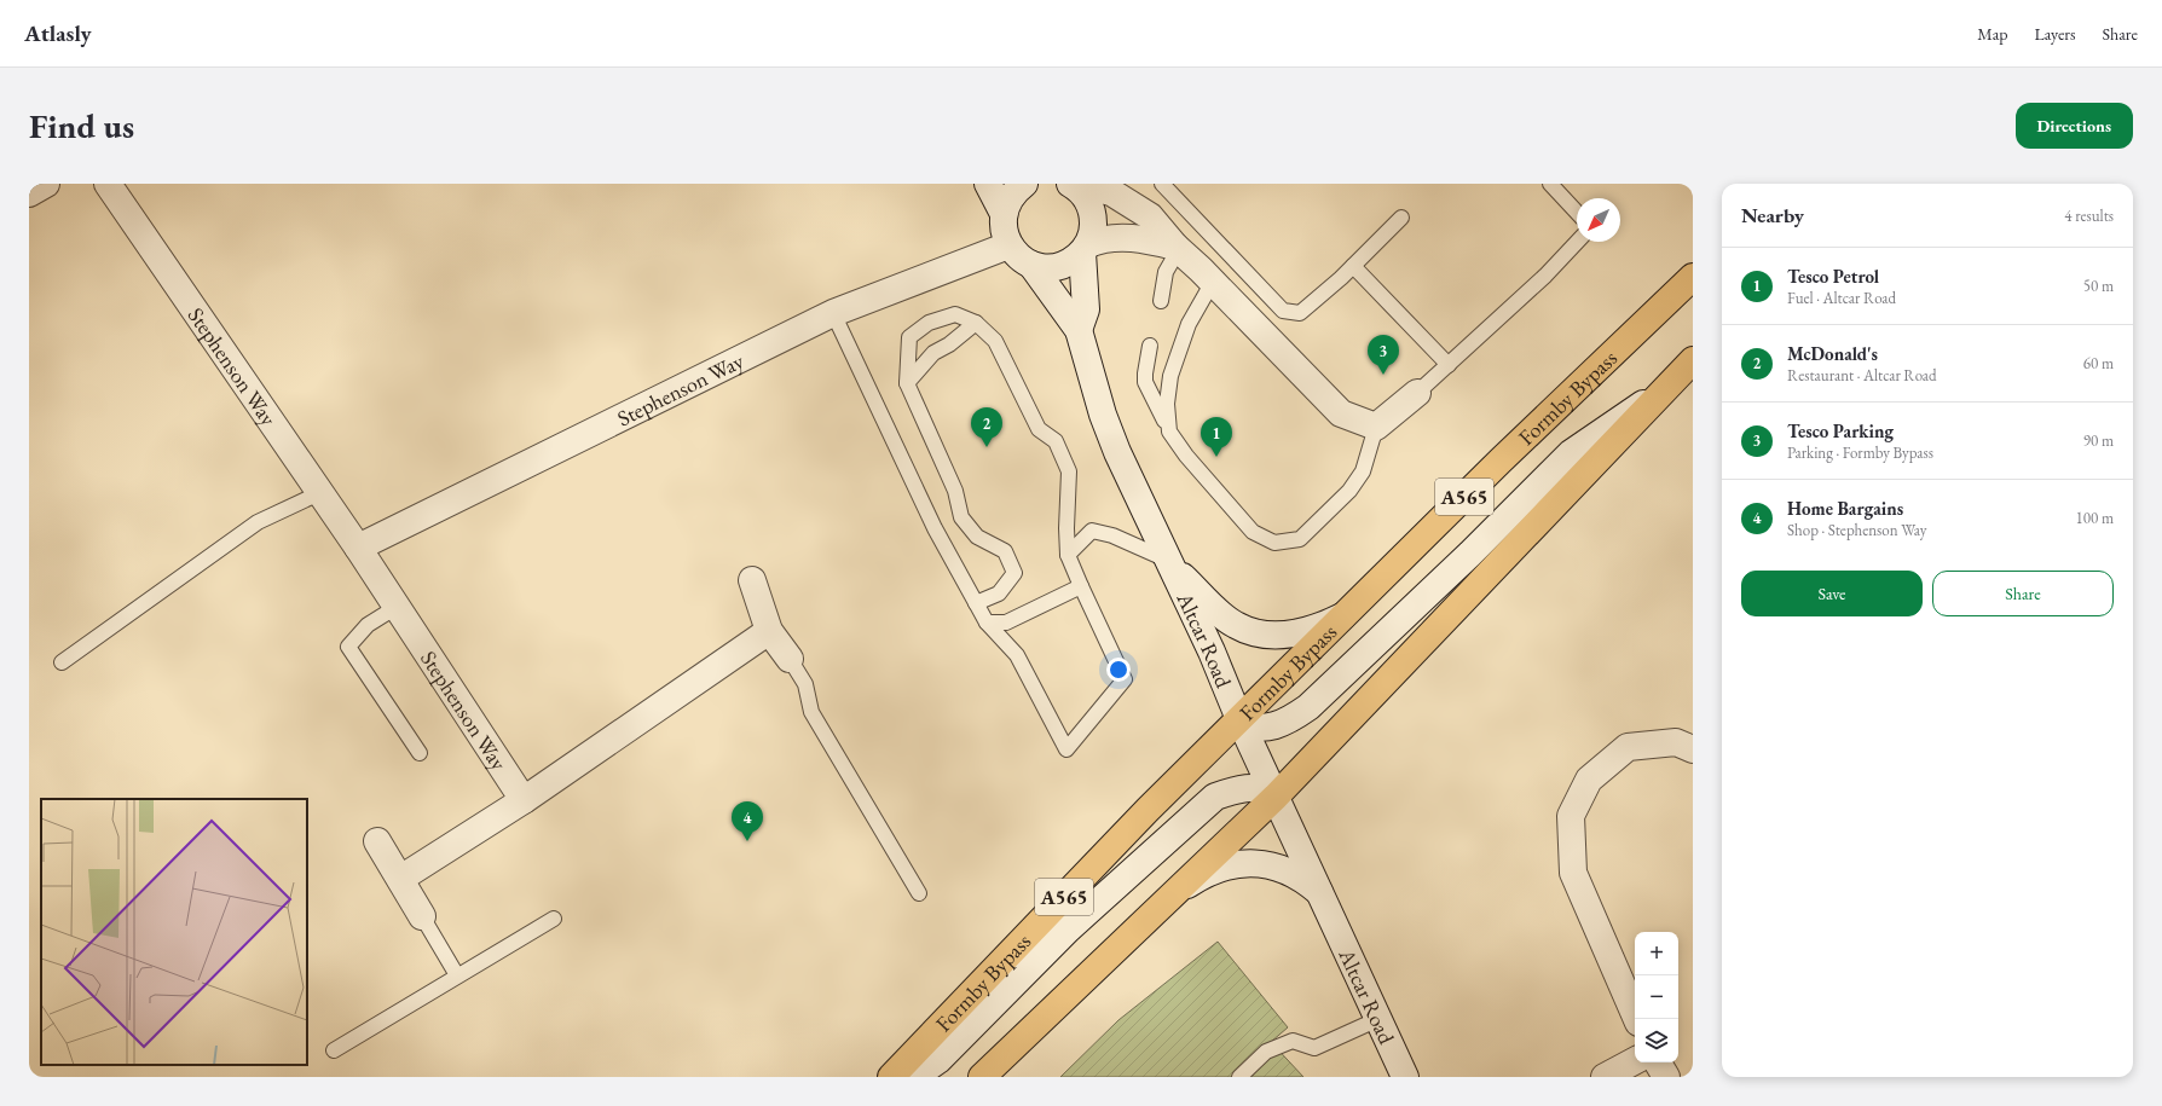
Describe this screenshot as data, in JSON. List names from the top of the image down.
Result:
{
  "streets": {
    "highway": ["Formby Bypass", "A565"],
    "street": ["Stephenson Way", "Altcar Road"]
  },
  "crossings": [
    ["Stephenson Way", "Altcar Road"],
    ["Formby Bypass", "Altcar Road"]
  ],
  "north": "bottom left",
  "page": {
    "header": "Atlasly",
    "nav": ["Map", "Layers", "Share"],
    "buttons": [
      "Directions",
      ["Save", "Share"]
    ],
    "title": "Find us",
    "heading": ["Nearby", "4 results"],
    "list": [
      {
        "mark": "1",
        "name": "Tesco Petrol",
        "note": "Fuel · Altcar Road",
        "value": "50 m"
      },
      {
        "mark": "2",
        "name": "McDonald's",
        "note": "Restaurant · Altcar Road",
        "value": "60 m"
      },
      {
        "mark": "3",
        "name": "Tesco Parking",
        "note": "Parking · Formby Bypass",
        "value": "90 m"
      },
      {
        "mark": "4",
        "name": "Home Bargains",
        "note": "Shop · Stephenson Way",
        "value": "100 m"
      }
    ],
    "pins": [
      "3",
      "2",
      "1",
      "4"
    ],
    "map_buttons": ["+", "−"]
  }
}
